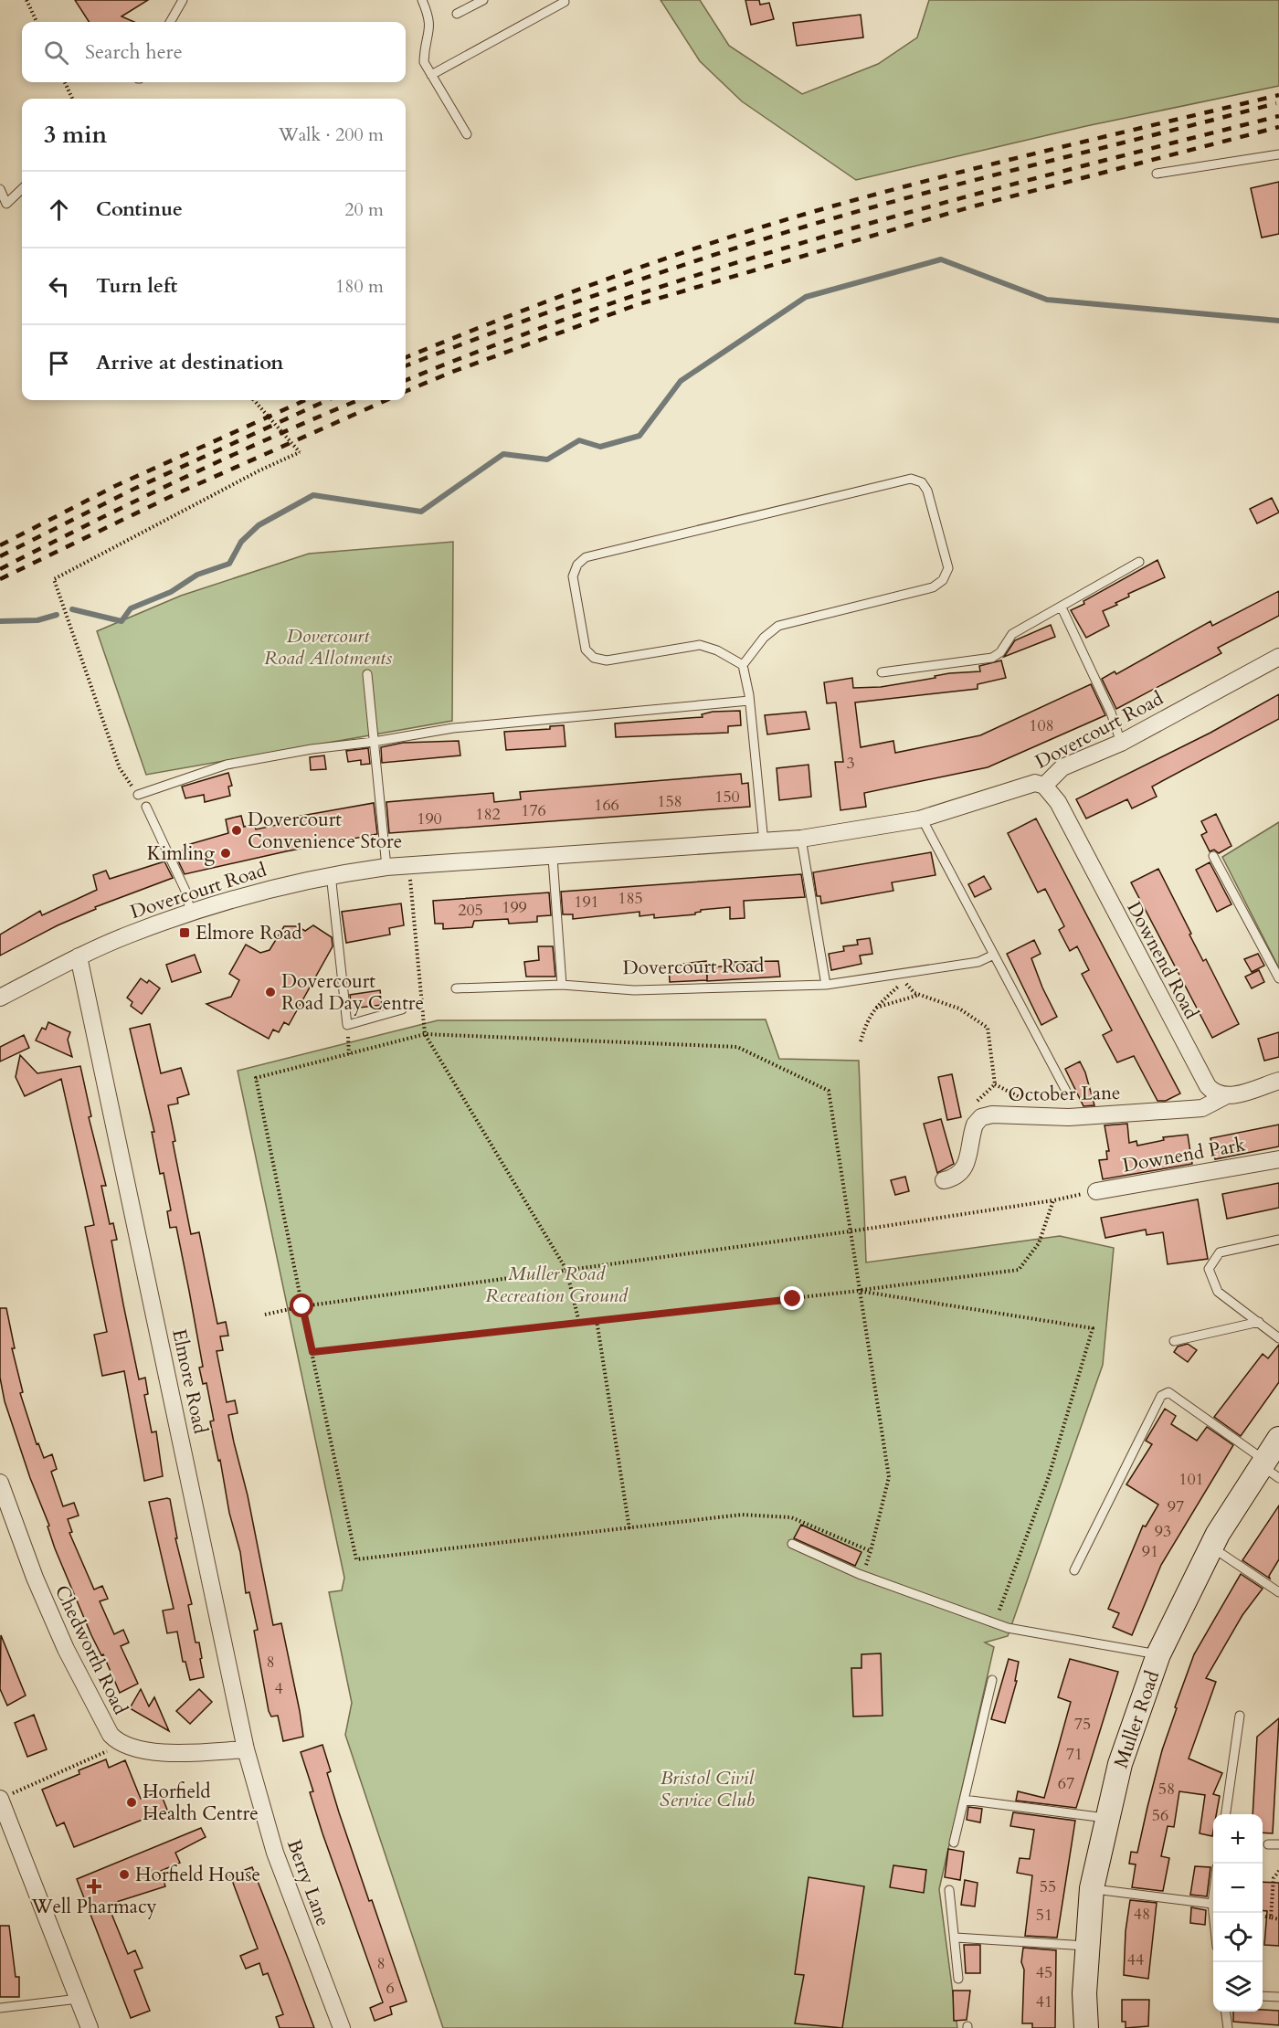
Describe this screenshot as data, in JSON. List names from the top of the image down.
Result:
{
  "streets": {
    "main road": ["Muller Road"],
    "street": [
      "Dovercourt Road",
      "Downend Road",
      "October Lane",
      "Downend Park",
      "Elmore Road",
      "Chedworth Road",
      "Berry Lane"
    ]
  },
  "crossings": [
    ["Dovercourt Road", "Downend Road"],
    ["Dovercourt Road", "Elmore Road"],
    ["Downend Road", "October Lane"],
    ["Elmore Road", "Chedworth Road"],
    ["Elmore Road", "Berry Lane"],
    ["Chedworth Road", "Berry Lane"]
  ],
  "parks": ["Dovercourt Road Allotments", "Muller Road Recreation Ground", "Bristol Civil Service Club"],
  "places": {
    "other": [
      "Dovercourt Convenience Store",
      "Kimling",
      "Dovercourt Road Day Centre",
      "Horfield Health Centre",
      "Horfield House"
    ],
    "transit": ["Elmore Road"],
    "health": ["Well Pharmacy"]
  },
  "house_numbers": [
    "108",
    "3",
    "150",
    "158",
    "166",
    "176",
    "182",
    "190",
    "185",
    "191",
    "199",
    "205",
    "101",
    "97",
    "93",
    "91",
    "8",
    "4",
    "75",
    "71",
    "67",
    "58",
    "56",
    "55",
    "48",
    "51",
    "44",
    "8",
    "45",
    "6",
    "41"
  ],
  "page": {
    "search": "Search here",
    "heading": ["3 min", "Walk · 200 m"],
    "list": [
      ["Continue", "20 m"],
      ["Turn left", "180 m"],
      "Arrive at destination"
    ],
    "map_buttons": ["+", "−"]
  }
}
